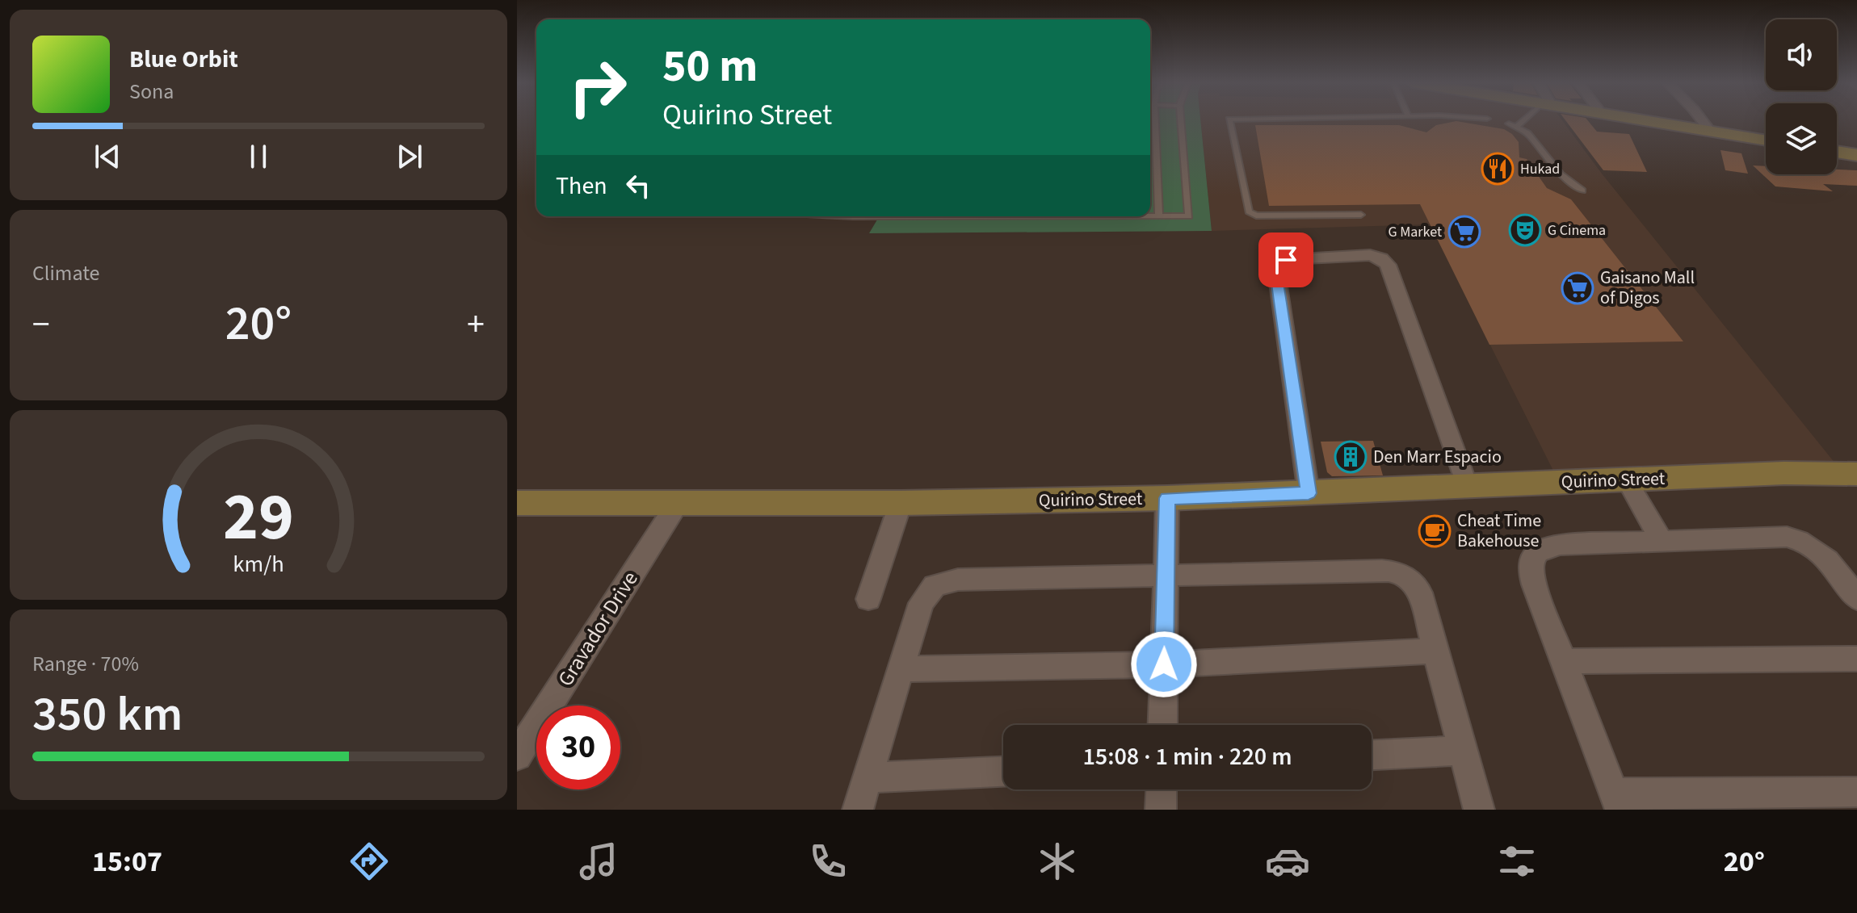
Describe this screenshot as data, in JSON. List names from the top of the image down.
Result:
{
  "streets": {
    "street": ["Quirino Street", "Gravador Drive"]
  },
  "crossings": [
    ["Quirino Street", "Gravador Drive"]
  ],
  "places": {
    "restaurant": ["Hukad"],
    "theatre": ["G Cinema"],
    "supermarket": ["G Market", "Gaisano Mall of Digos"],
    "building": ["Den Marr Espacio"],
    "cafe": ["Cheat Time Bakehouse"]
  },
  "page": {
    "turn": ["50 m", "Quirino Street"],
    "song": ["Blue Orbit", "Sona"],
    "then": "Then",
    "tile": [
      "Climate",
      ["Range · 70%", "350 km"]
    ],
    "heat": ["−", "20°", "+"],
    "limit": "30",
    "trip": "15:08 · 1 min · 220 m",
    "tabs": ["15:07", "20°"],
    "gauge": ["29", "km/h"]
  }
}
